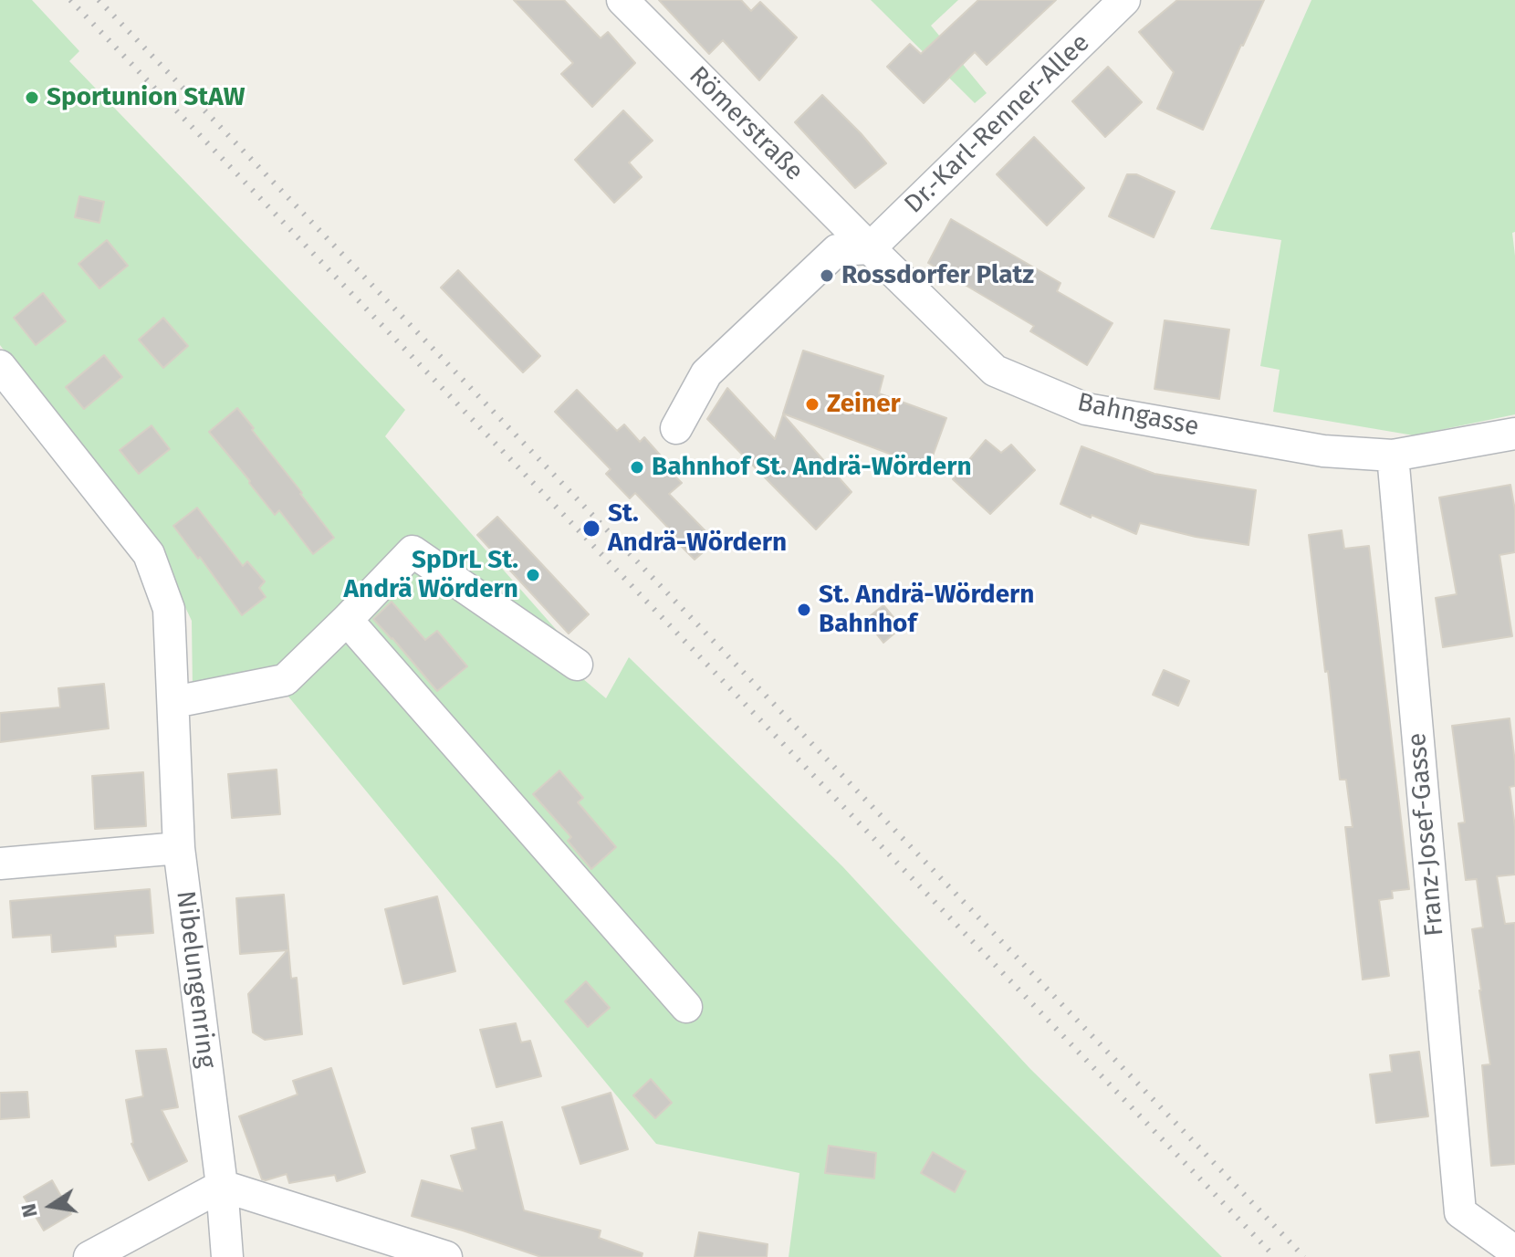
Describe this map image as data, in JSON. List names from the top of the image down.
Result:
{
  "streets": {
    "street": [
      "Römerstraße",
      "Dr.-Karl-Renner-Allee",
      "Bahngasse",
      "Franz-Josef-Gasse",
      "Nibelungenring"
    ]
  },
  "crossings": [
    ["Römerstraße", "Dr.-Karl-Renner-Allee"],
    ["Römerstraße", "Bahngasse"],
    ["Dr.-Karl-Renner-Allee", "Bahngasse"],
    ["Bahngasse", "Franz-Josef-Gasse"]
  ],
  "places": [
    "Sportunion StAW",
    "Rossdorfer Platz",
    "Zeiner",
    "Bahnhof St. Andrä-Wördern",
    "St. Andrä-Wördern",
    "SpDrL St. Andrä Wördern",
    "St. Andrä-Wördern Bahnhof"
  ],
  "north": "left"
}
